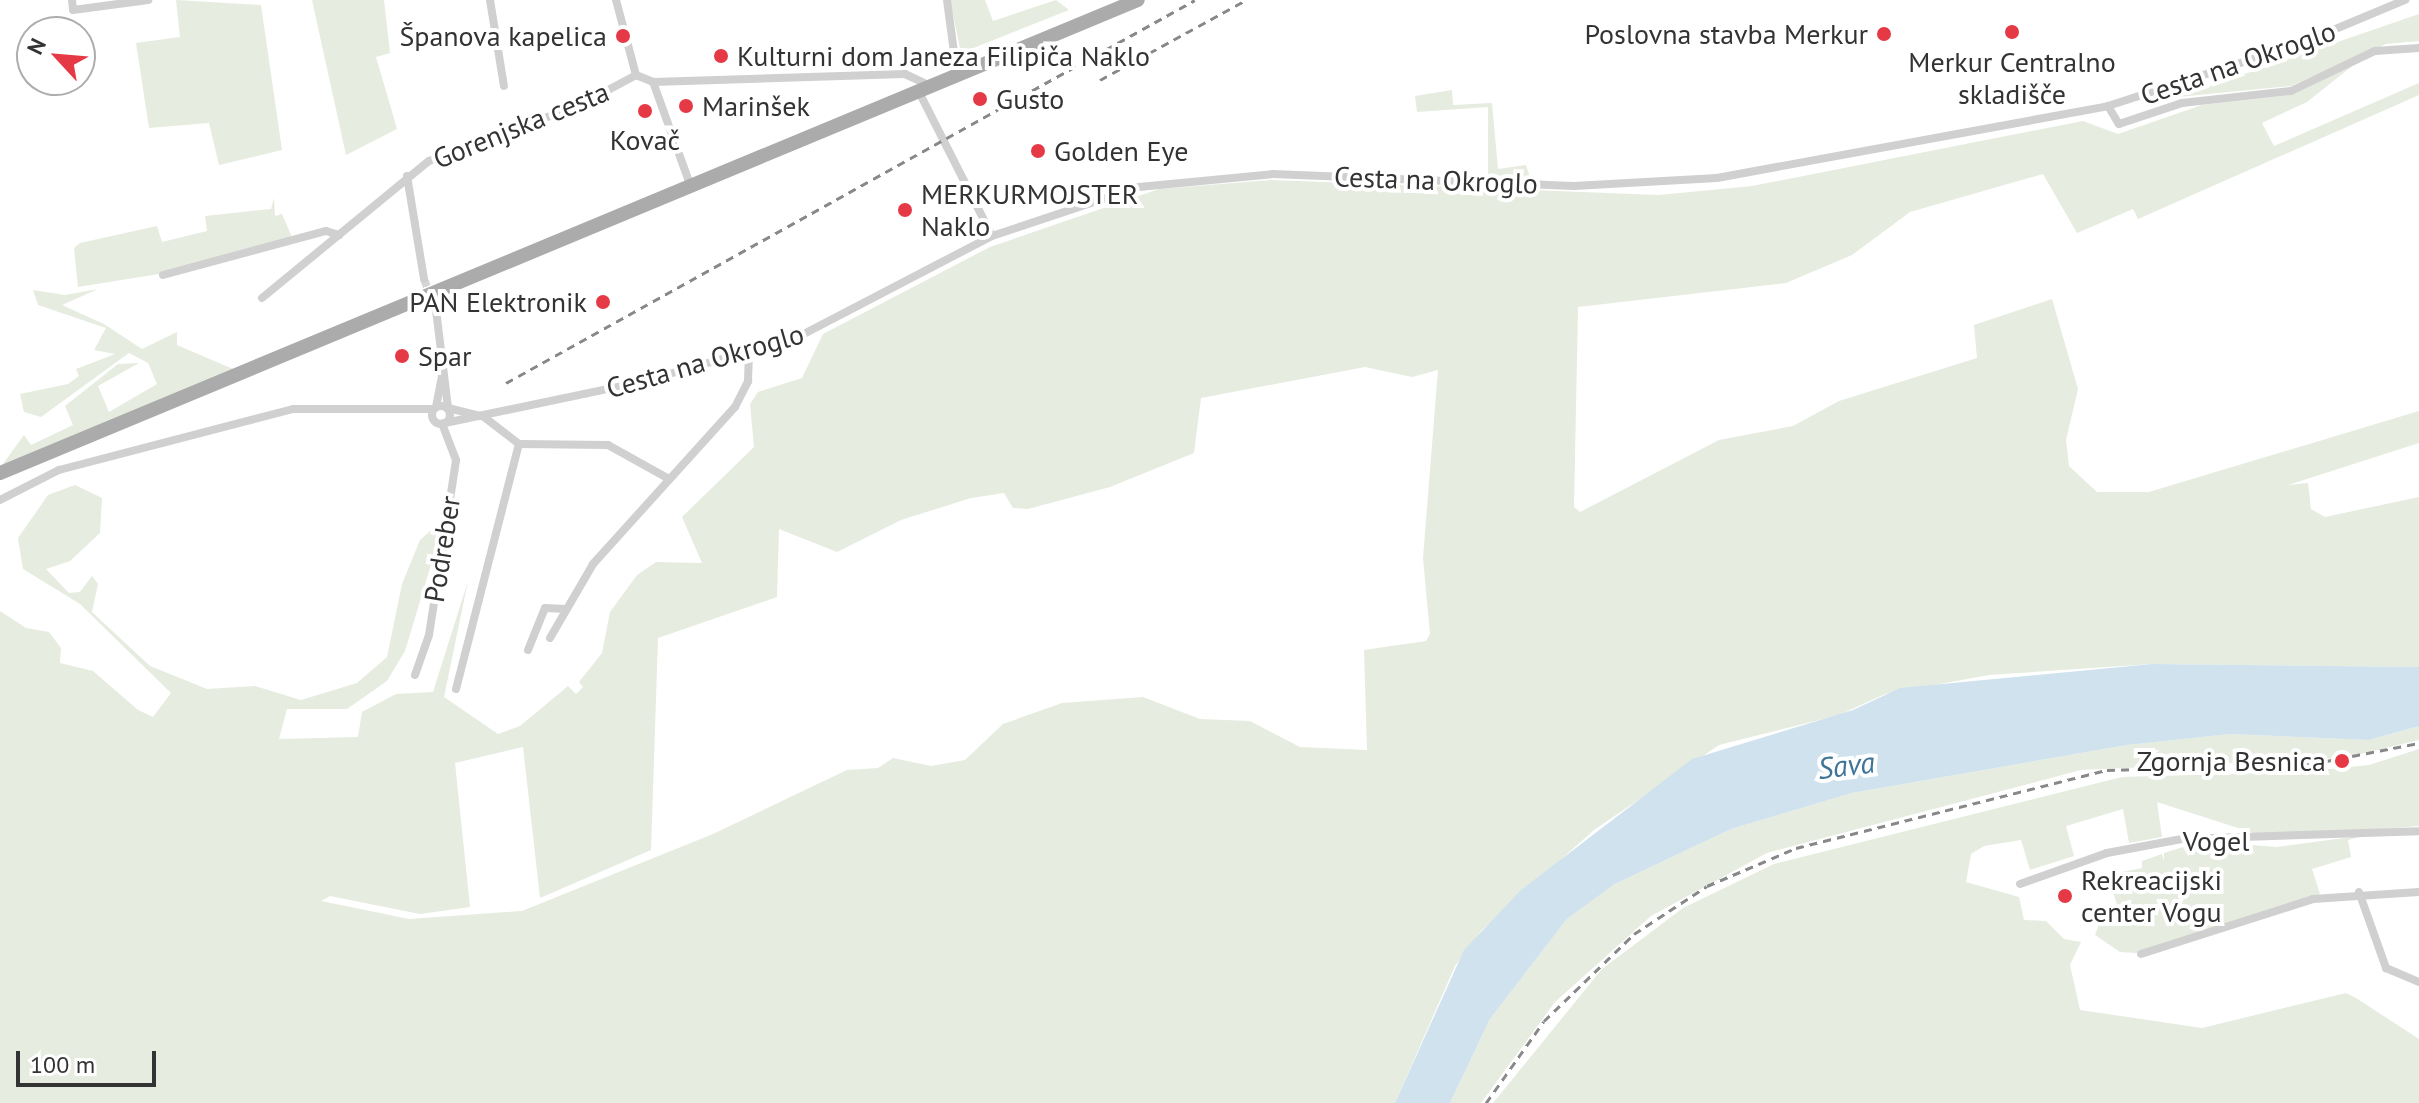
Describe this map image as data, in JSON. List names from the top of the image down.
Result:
{
  "streets": {
    "street": [
      "Cesta na Okroglo",
      "Gorenjska cesta",
      "Podreber",
      "Vogel"
    ]
  },
  "crossings": [
    ["Cesta na Okroglo", "Podreber"]
  ],
  "water": ["Sava"],
  "places": [
    "Merkur Centralno skladišče",
    "Poslovna stavba Merkur",
    "Španova kapelica",
    "Kulturni dom Janeza Filipiča Naklo",
    "Gusto",
    "Marinšek",
    "Kovač",
    "Golden Eye",
    "MERKURMOJSTER Naklo",
    "PAN Elektronik",
    "Spar",
    "Zgornja Besnica",
    "Rekreacijski center Vogu"
  ],
  "scale_bar": "100 m",
  "north": "top left"
}
